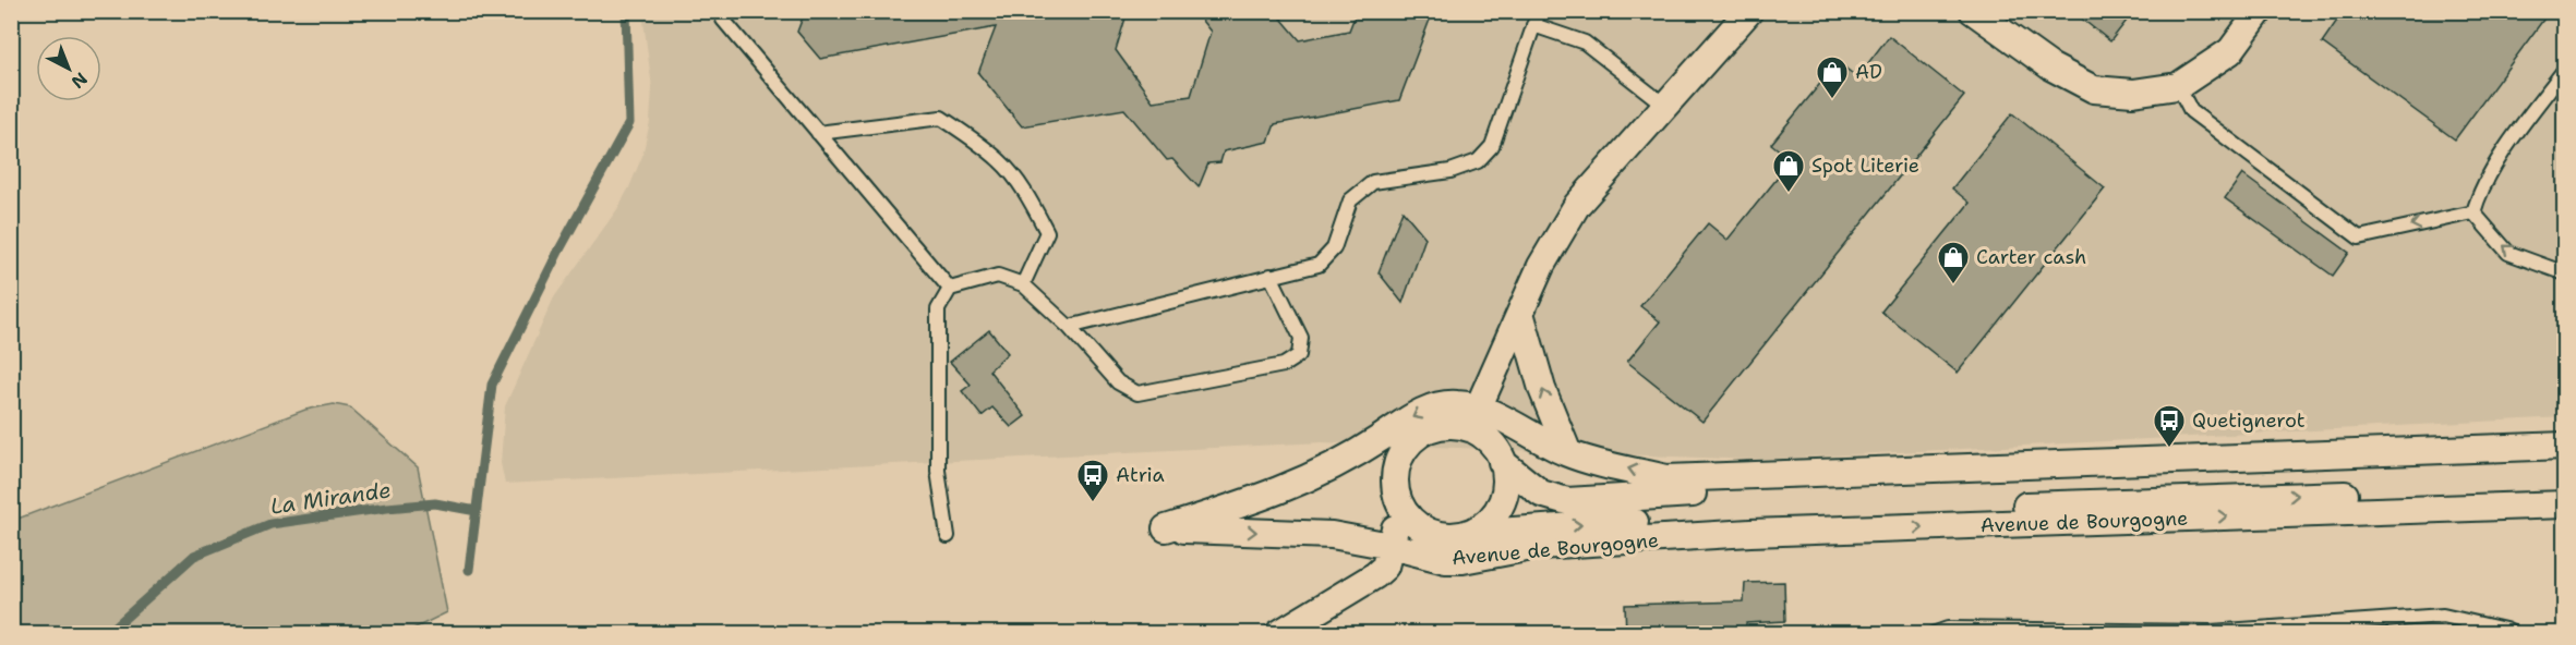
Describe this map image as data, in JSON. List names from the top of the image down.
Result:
{
  "streets": {
    "street": ["Avenue de Bourgogne"]
  },
  "water": ["La Mirande"],
  "places": {
    "shop": ["AD", "Spot Literie", "Carter cash"],
    "bus stop": ["Quetignerot", "Atria"]
  },
  "north": "bottom right"
}
